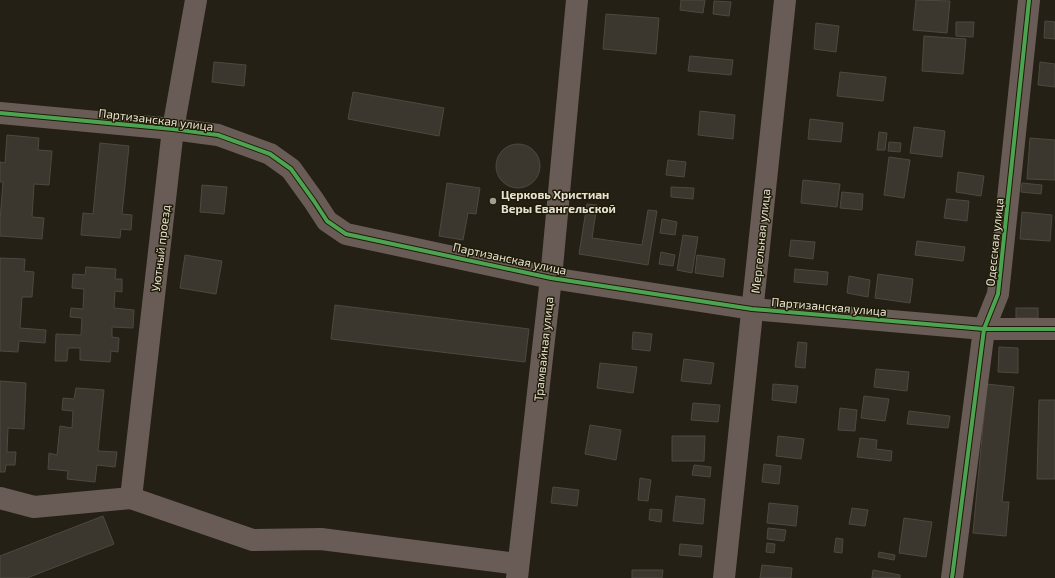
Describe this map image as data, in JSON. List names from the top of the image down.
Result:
{
  "streets": {
    "street": [
      "Партизанская улица",
      "Мергельная улица",
      "Одесская улица",
      "Уютный проезд",
      "Трамвайная улица"
    ]
  },
  "crossings": [
    ["Партизанская улица", "Мергельная улица"],
    ["Партизанская улица", "Одесская улица"],
    ["Партизанская улица", "Уютный проезд"],
    ["Партизанская улица", "Трамвайная улица"]
  ],
  "places": ["Церковь Христиан Веры Евангельской"]
}
